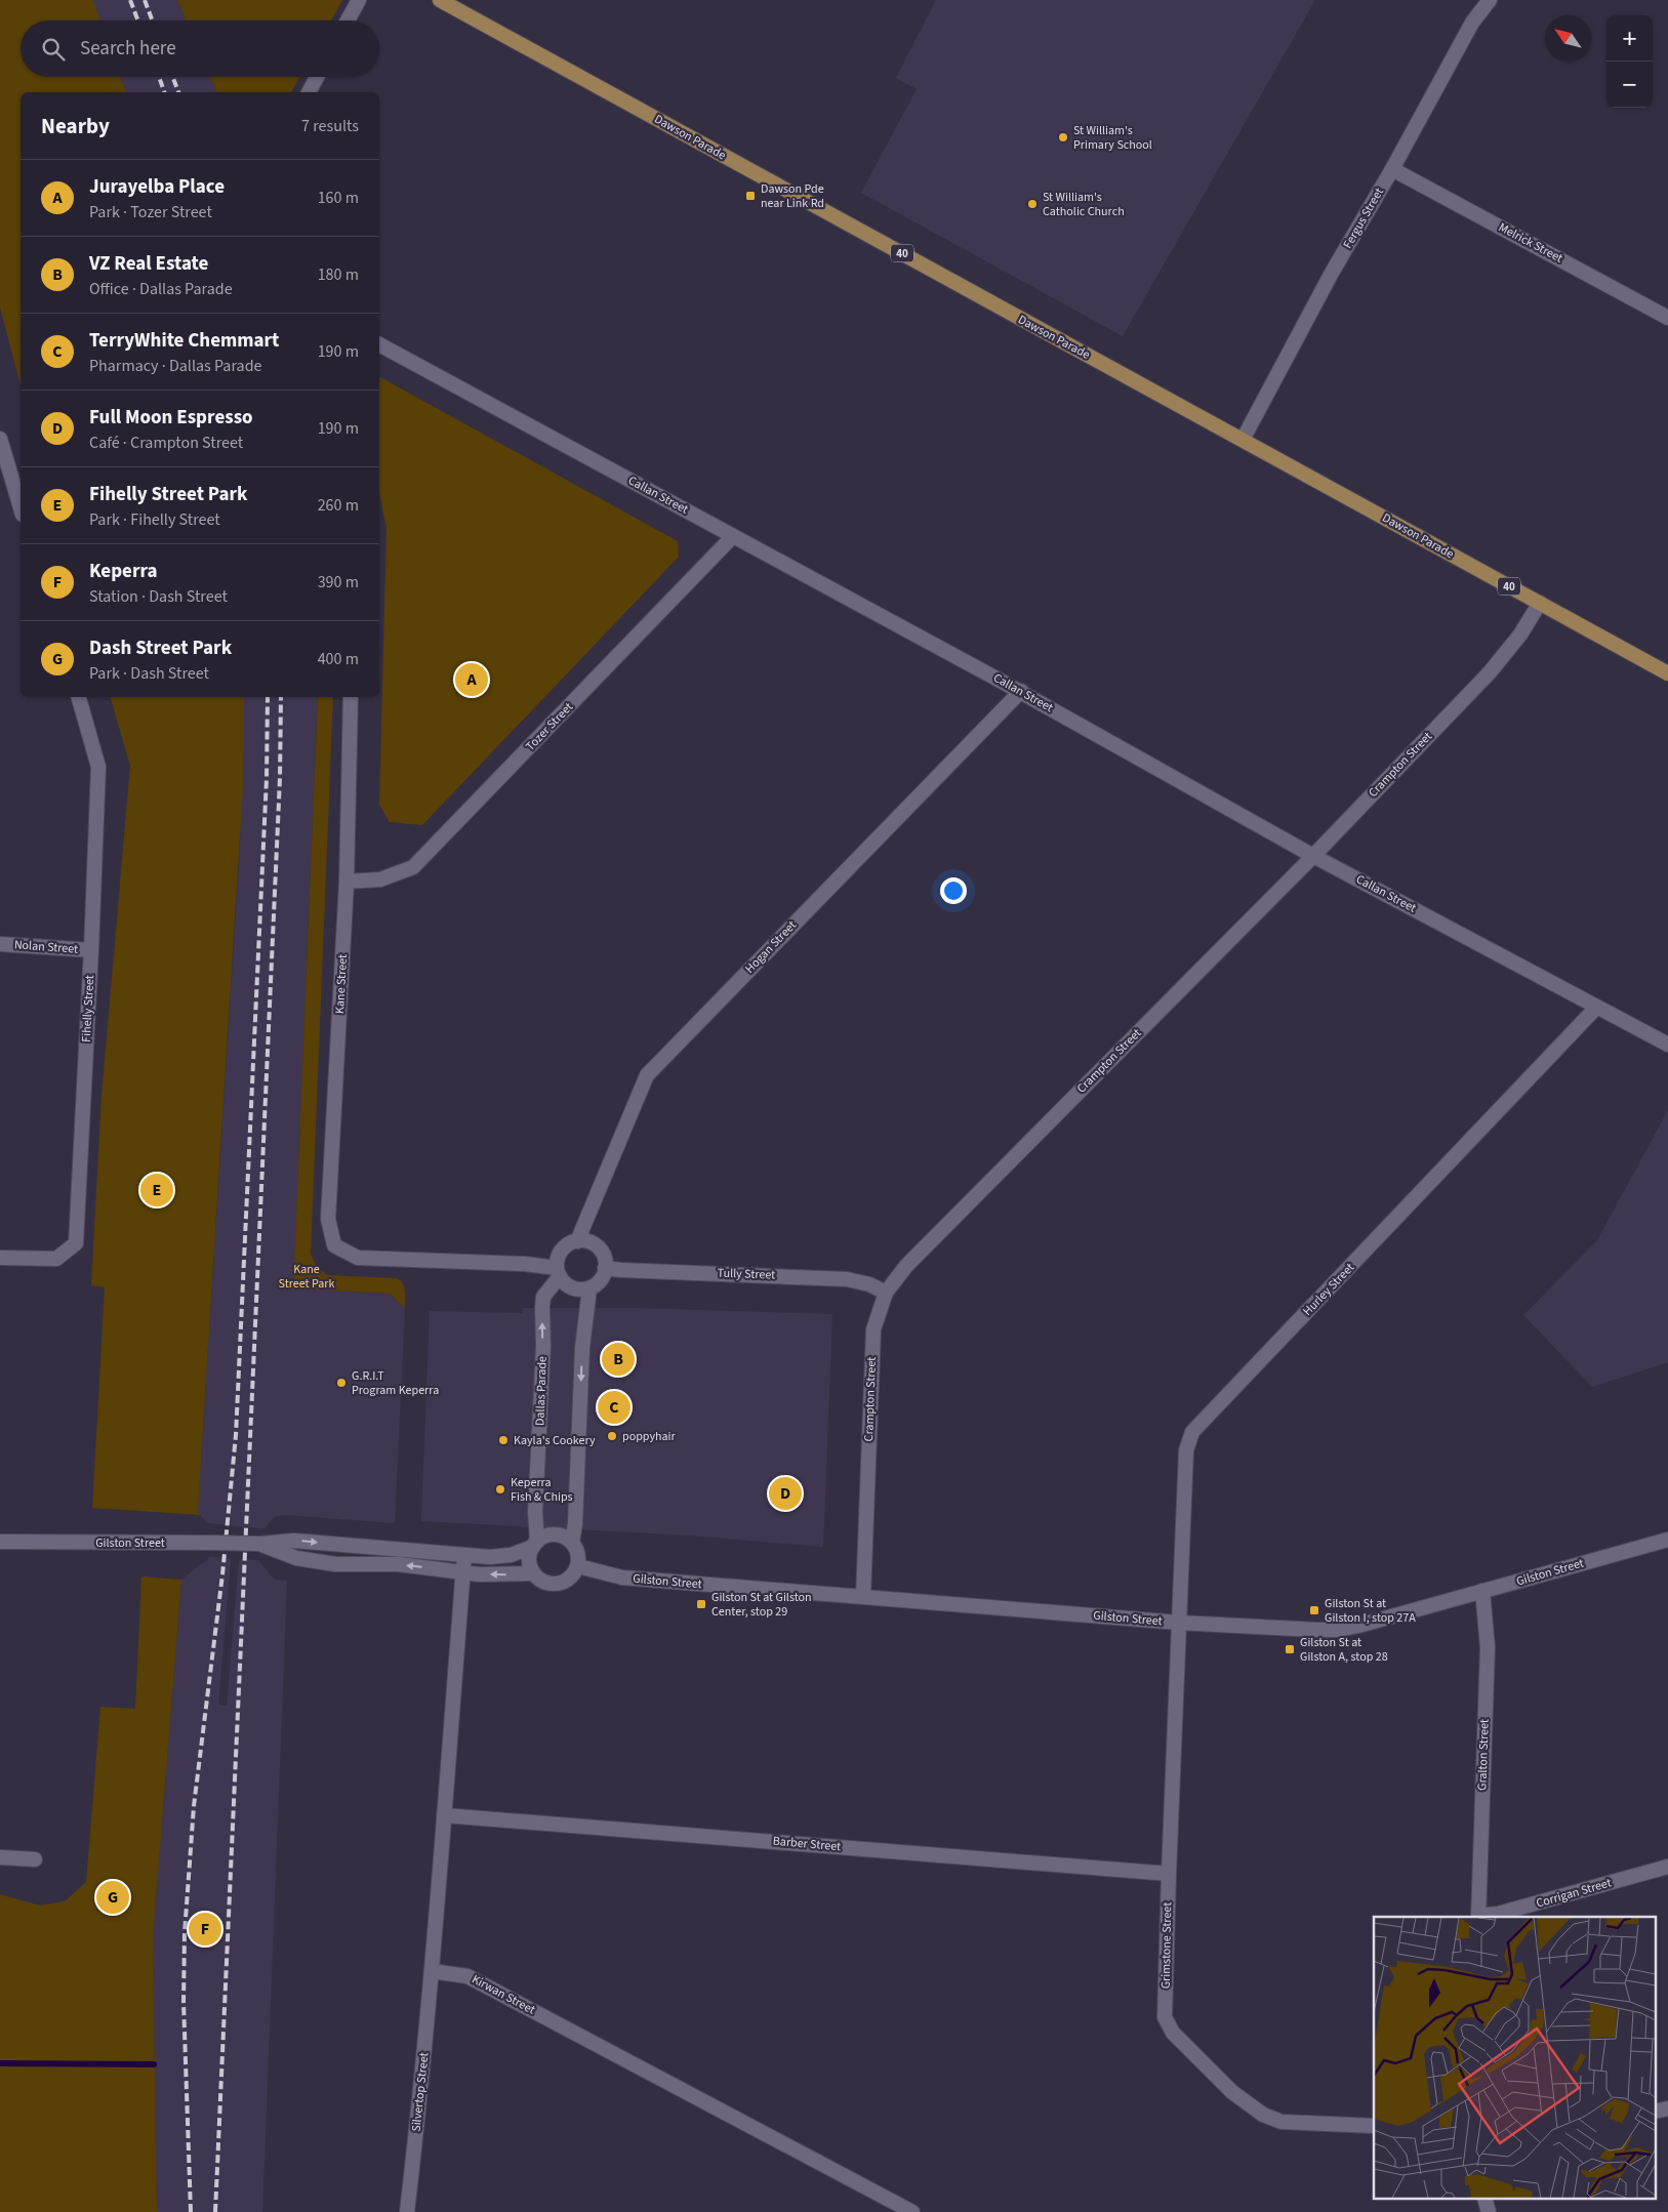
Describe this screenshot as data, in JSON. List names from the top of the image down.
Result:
{
  "streets": {
    "main road": ["Dawson Parade", "40"],
    "street": [
      "Fergus Street",
      "Melrick Street",
      "Callan Street",
      "Tozer Street",
      "Crampton Street",
      "Nolan Street",
      "Hogan Street",
      "Kane Street",
      "Fihelly Street",
      "Tully Street",
      "Hurley Street",
      "Dallas Parade",
      "Gilston Street",
      "Gralton Street",
      "Barber Street",
      "Corrigan Street",
      "Grimstone Street",
      "Kirwan Street",
      "Silvertop Street"
    ]
  },
  "crossings": [
    ["Dawson Parade", "Fergus Street"],
    ["Dawson Parade", "Crampton Street"],
    ["Fergus Street", "Melrick Street"],
    ["Callan Street", "Tozer Street"],
    ["Callan Street", "Crampton Street"],
    ["Callan Street", "Hogan Street"],
    ["Callan Street", "Hurley Street"],
    ["Tozer Street", "Kane Street"],
    ["Crampton Street", "Tully Street"],
    ["Crampton Street", "Gilston Street"],
    ["Nolan Street", "Fihelly Street"],
    ["Hogan Street", "Kane Street"],
    ["Hogan Street", "Tully Street"],
    ["Hogan Street", "Dallas Parade"],
    ["Kane Street", "Tully Street"],
    ["Kane Street", "Dallas Parade"],
    ["Tully Street", "Dallas Parade"],
    ["Hurley Street", "Gilston Street"],
    ["Hurley Street", "Grimstone Street"],
    ["Dallas Parade", "Gilston Street"],
    ["Gilston Street", "Gralton Street"],
    ["Gilston Street", "Grimstone Street"],
    ["Gralton Street", "Corrigan Street"],
    ["Barber Street", "Grimstone Street"],
    ["Kirwan Street", "Silvertop Street"]
  ],
  "parks": ["Kane Street Park"],
  "places": {
    "other": [
      "St William's Primary School",
      "St William's Catholic Church",
      "G.R.I.T Program Keperra",
      "poppyhair",
      "Kayla's Cookery",
      "Keperra Fish & Chips"
    ],
    "transit": [
      "Dawson Pde near Link Rd",
      "Gilston St at Gilston Center, stop 29",
      "Gilston St at Gilston I, stop 27A",
      "Gilston St at Gilston A, stop 28"
    ]
  },
  "north": "top left",
  "page": {
    "map_buttons": ["+", "−"],
    "search": "Search here",
    "heading": ["Nearby", "7 results"],
    "list": [
      {
        "mark": "A",
        "name": "Jurayelba Place",
        "note": "Park · Tozer Street",
        "value": "160 m"
      },
      {
        "mark": "B",
        "name": "VZ Real Estate",
        "note": "Office · Dallas Parade",
        "value": "180 m"
      },
      {
        "mark": "C",
        "name": "TerryWhite Chemmart",
        "note": "Pharmacy · Dallas Parade",
        "value": "190 m"
      },
      {
        "mark": "D",
        "name": "Full Moon Espresso",
        "note": "Café · Crampton Street",
        "value": "190 m"
      },
      {
        "mark": "E",
        "name": "Fihelly Street Park",
        "note": "Park · Fihelly Street",
        "value": "260 m"
      },
      {
        "mark": "F",
        "name": "Keperra",
        "note": "Station · Dash Street",
        "value": "390 m"
      },
      {
        "mark": "G",
        "name": "Dash Street Park",
        "note": "Park · Dash Street",
        "value": "400 m"
      }
    ],
    "pins": [
      "A",
      "E",
      "B",
      "C",
      "D",
      "G",
      "F"
    ]
  }
}
